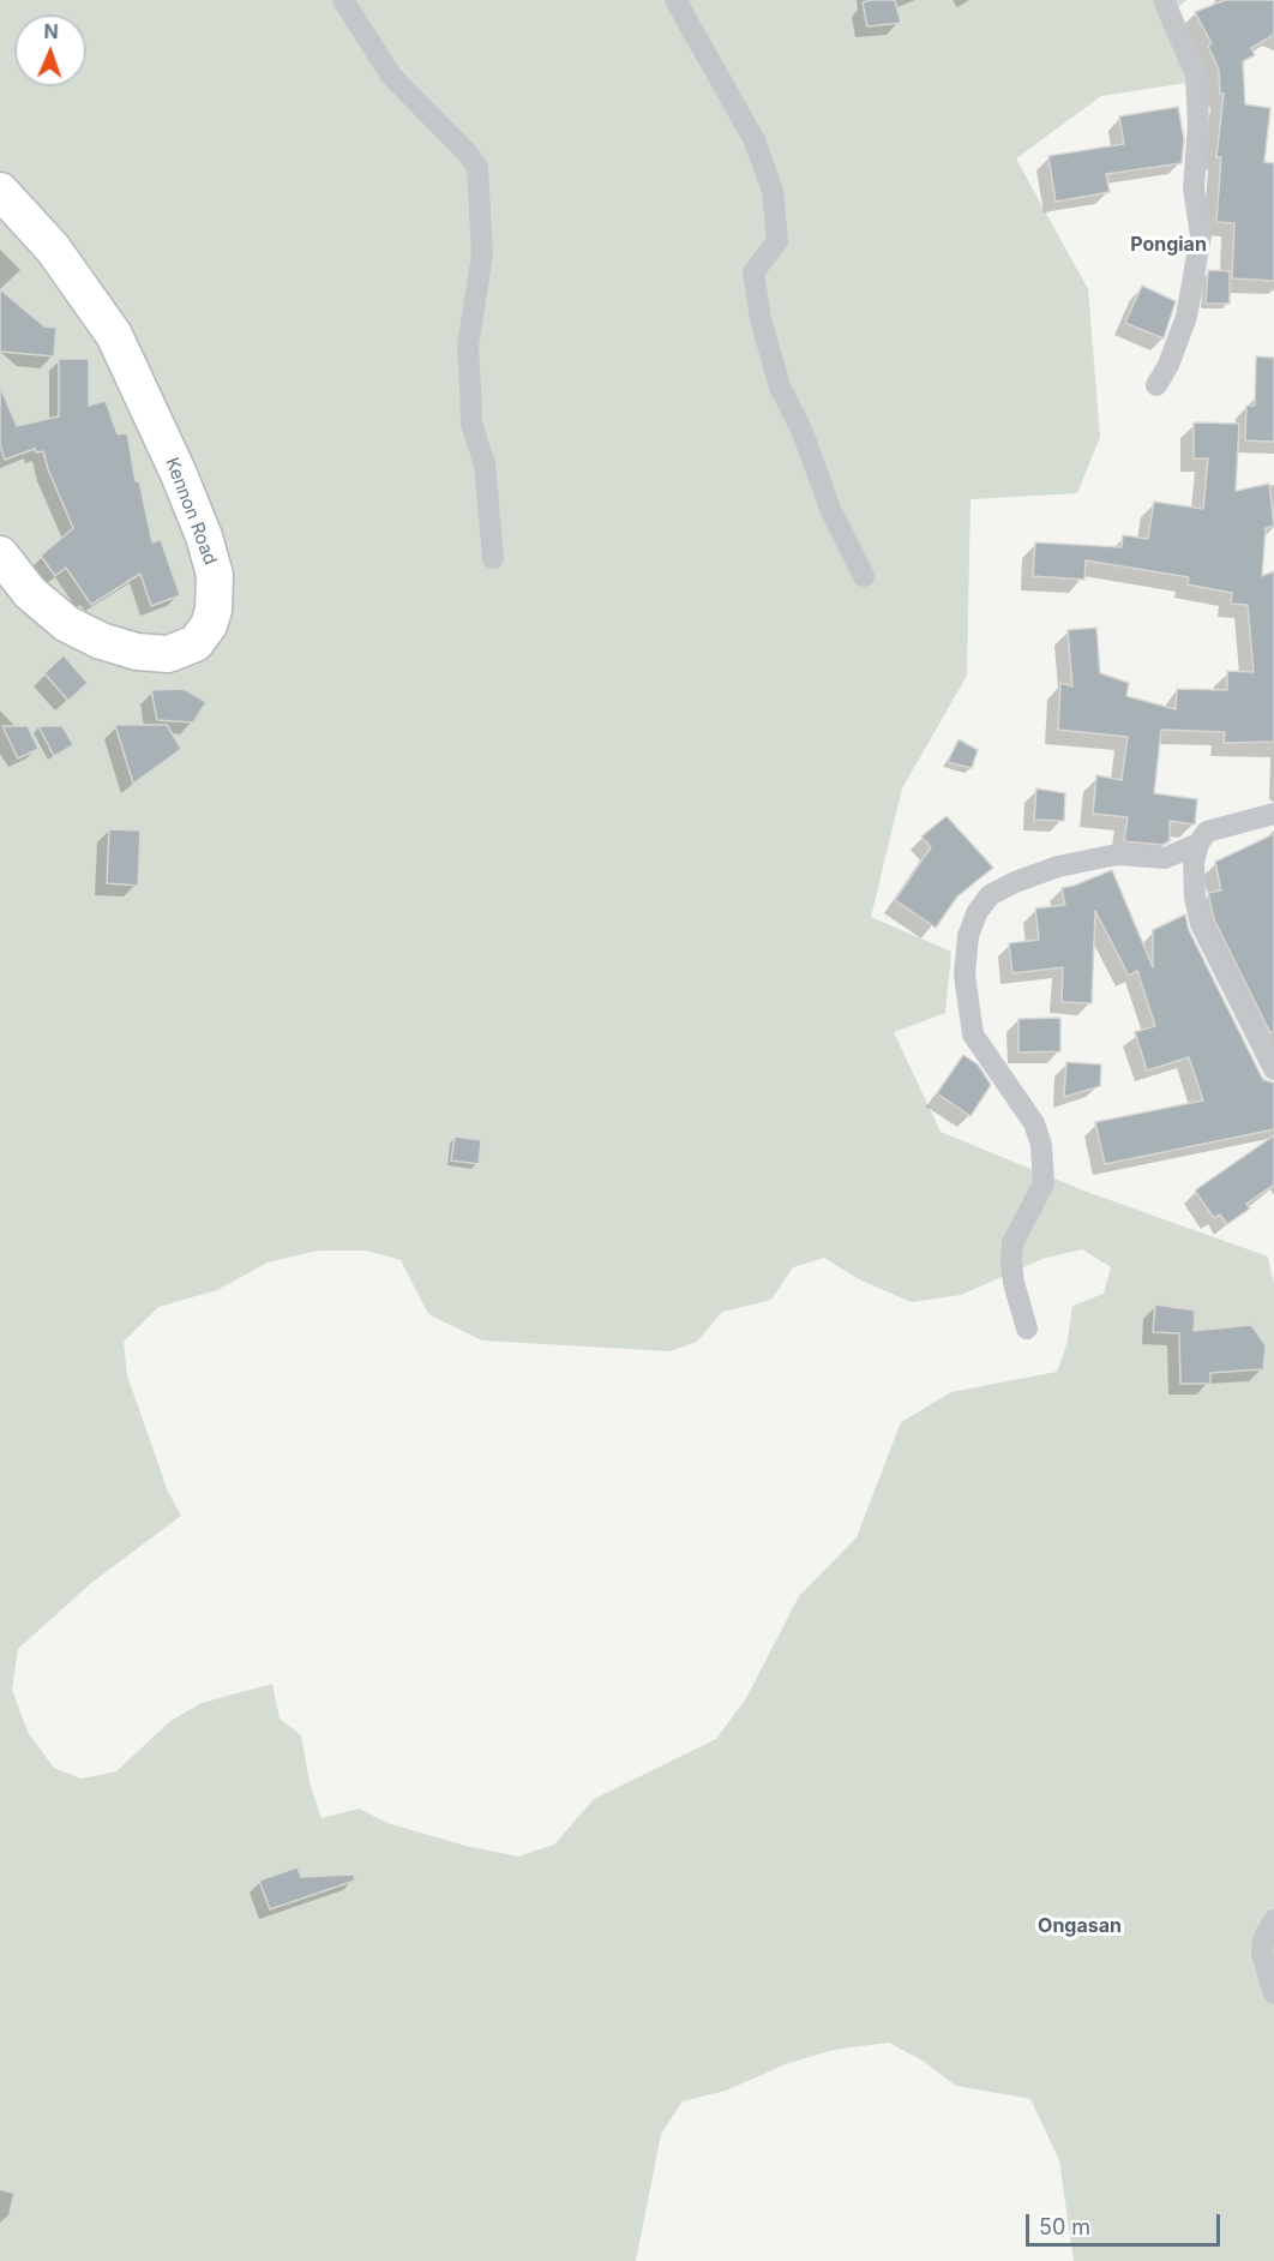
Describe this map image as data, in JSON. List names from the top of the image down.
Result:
{
  "streets": {
    "highway": ["Kennon Road"]
  },
  "districts": ["Pongian", "Ongasan"],
  "scale_bar": "50 m",
  "north": "top"
}
